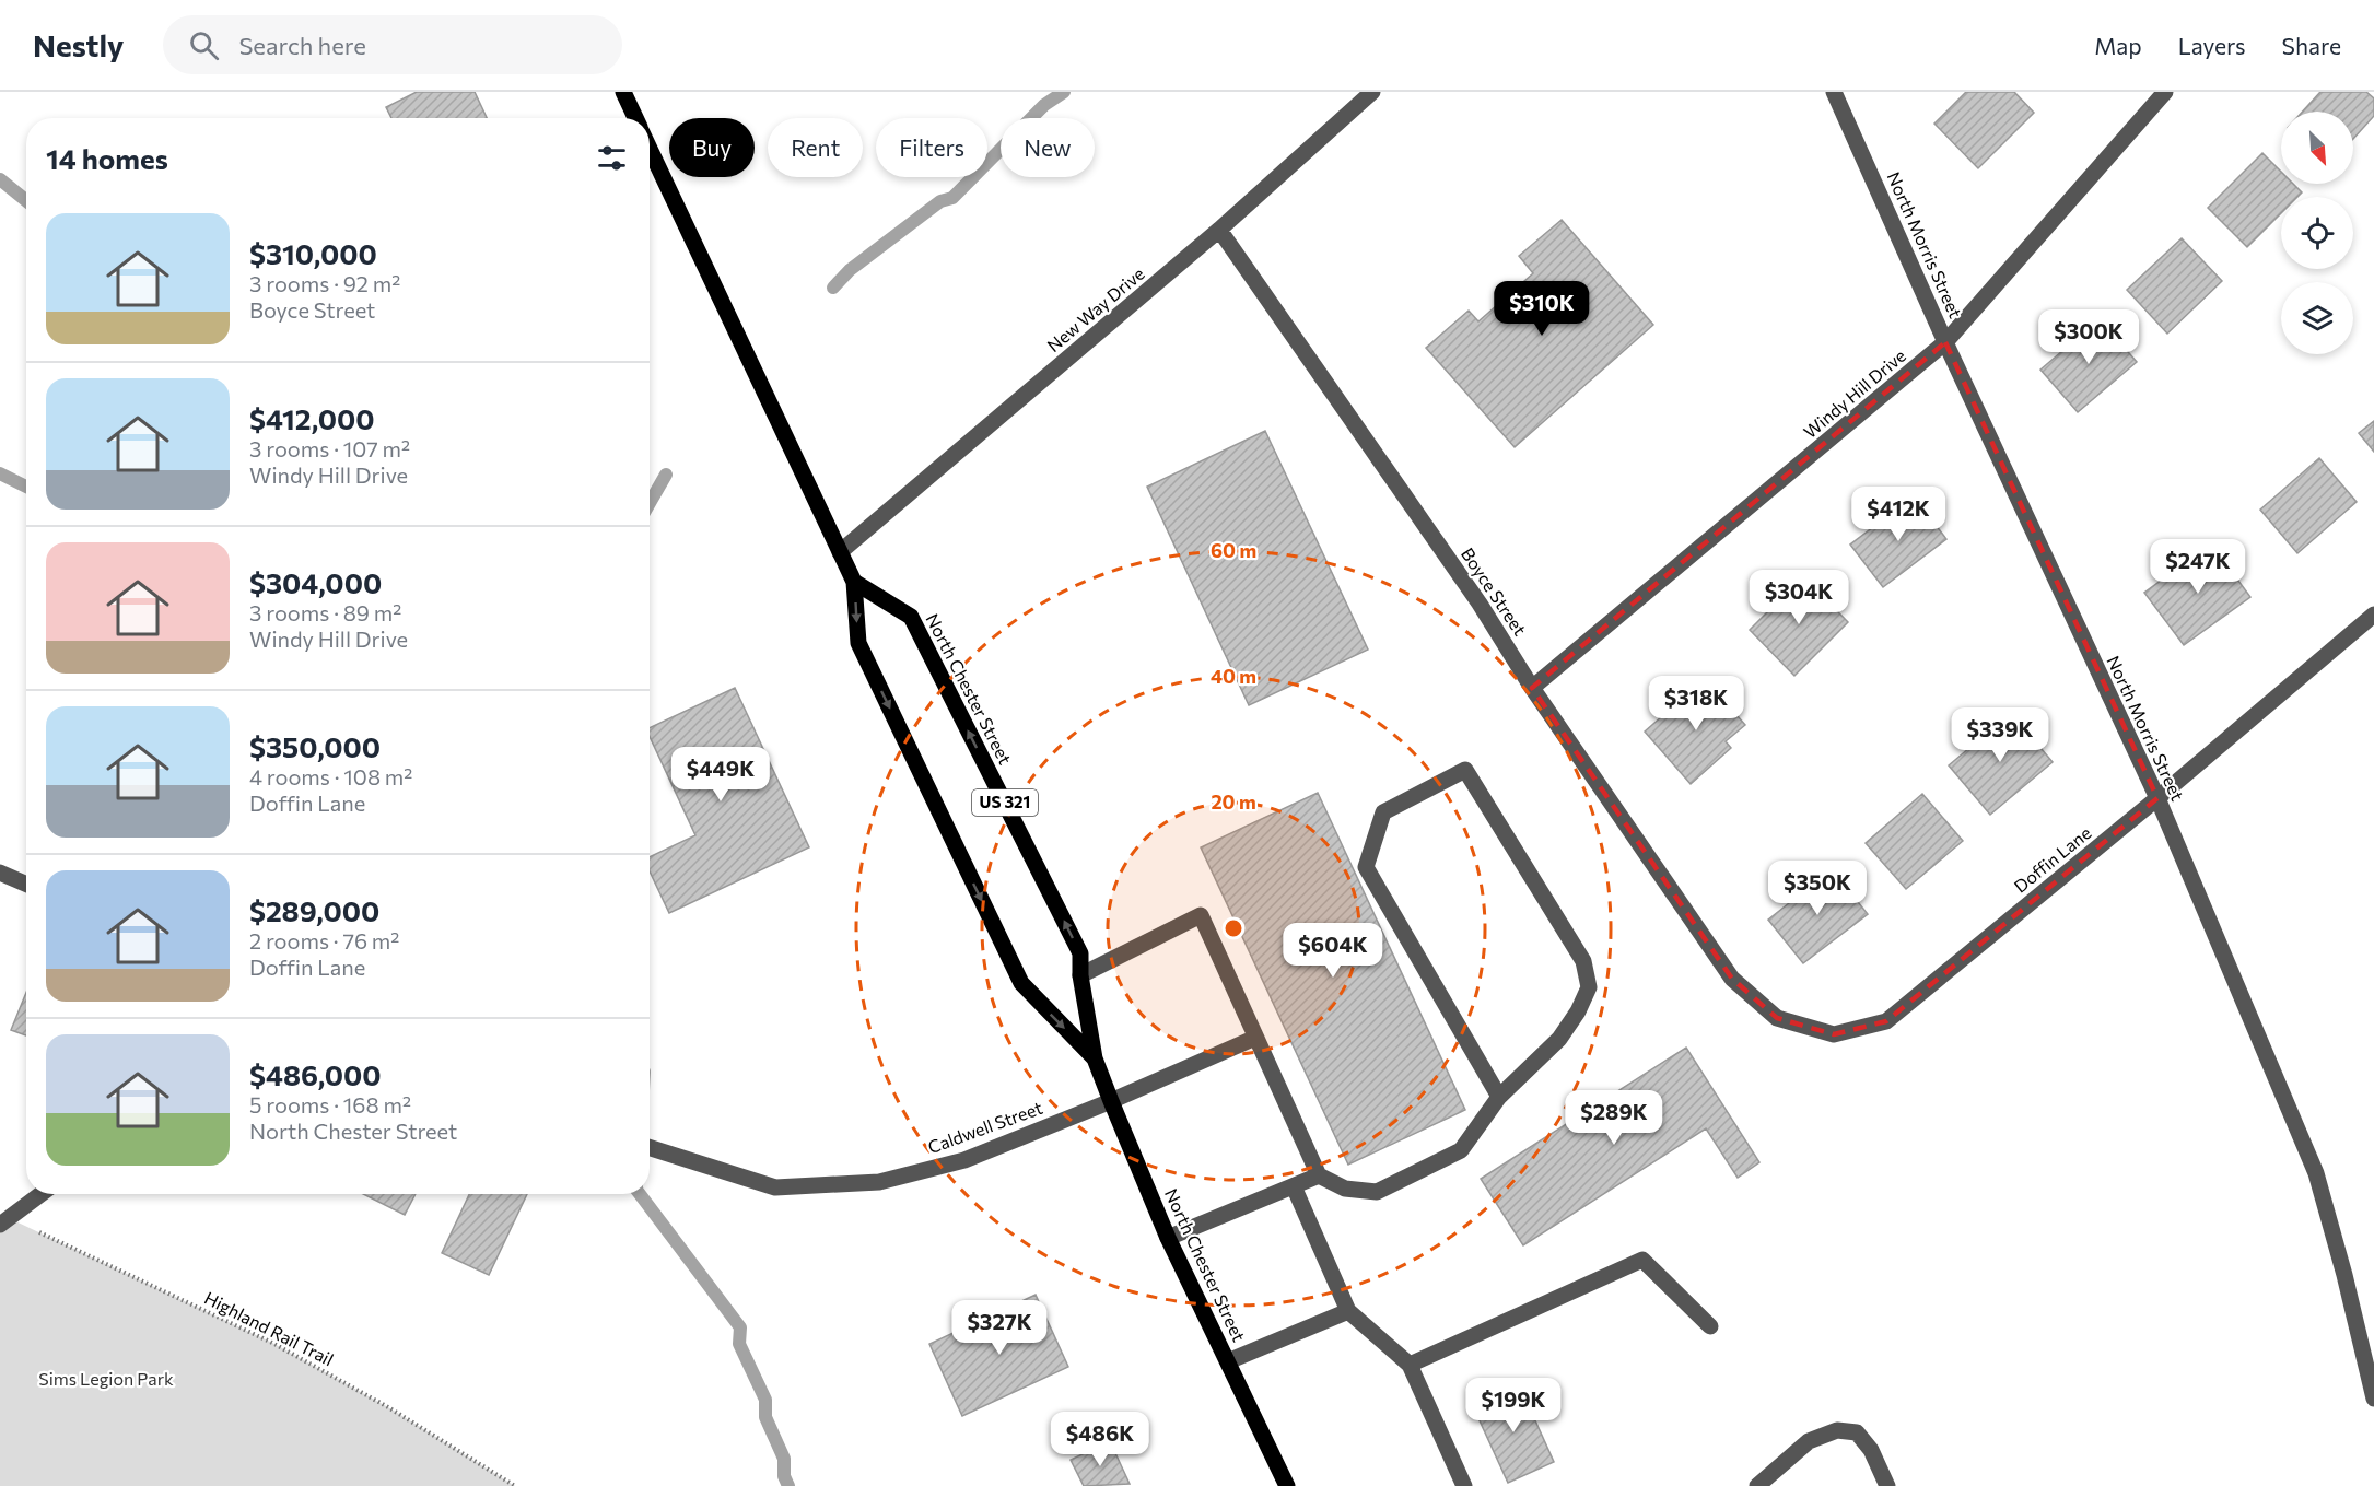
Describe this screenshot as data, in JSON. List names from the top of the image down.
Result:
{
  "streets": {
    "main road": ["North Chester Street", "US 321"],
    "street": [
      "North Morris Street",
      "New Way Drive",
      "Windy Hill Drive",
      "Boyce Street",
      "Doffin Lane",
      "Caldwell Street"
    ],
    "path": ["Highland Rail Trail"]
  },
  "crossings": [
    ["North Morris Street", "Windy Hill Drive"],
    ["North Morris Street", "Doffin Lane"],
    ["New Way Drive", "Boyce Street"],
    ["New Way Drive", "North Chester Street"],
    ["Windy Hill Drive", "Boyce Street"],
    ["Boyce Street", "Doffin Lane"],
    ["North Chester Street", "Caldwell Street"]
  ],
  "parks": ["Sims Legion Park"],
  "north": "bottom right",
  "page": {
    "header": "Nestly",
    "search": "Search here",
    "nav": ["Map", "Layers", "Share"],
    "chip": [
      "Buy",
      "Rent",
      "Filters",
      "New"
    ],
    "heading": "14 homes",
    "list": [
      {
        "name": "$310,000",
        "note": "3 rooms · 92 m² · Boyce Street"
      },
      {
        "name": "$412,000",
        "note": "3 rooms · 107 m² · Windy Hill Drive"
      },
      {
        "name": "$304,000",
        "note": "3 rooms · 89 m² · Windy Hill Drive"
      },
      {
        "name": "$350,000",
        "note": "4 rooms · 108 m² · Doffin Lane"
      },
      {
        "name": "$289,000",
        "note": "2 rooms · 76 m² · Doffin Lane"
      },
      {
        "name": "$486,000",
        "note": "5 rooms · 168 m² · North Chester Street"
      }
    ],
    "price": [
      "$310K",
      "$300K",
      "$412K",
      "$247K",
      "$304K",
      "$318K",
      "$339K",
      "$449K",
      "$350K",
      "$604K",
      "$289K",
      "$327K",
      "$199K",
      "$486K"
    ]
  },
  "rings": ["60 m", "40 m", "20 m"]
}
